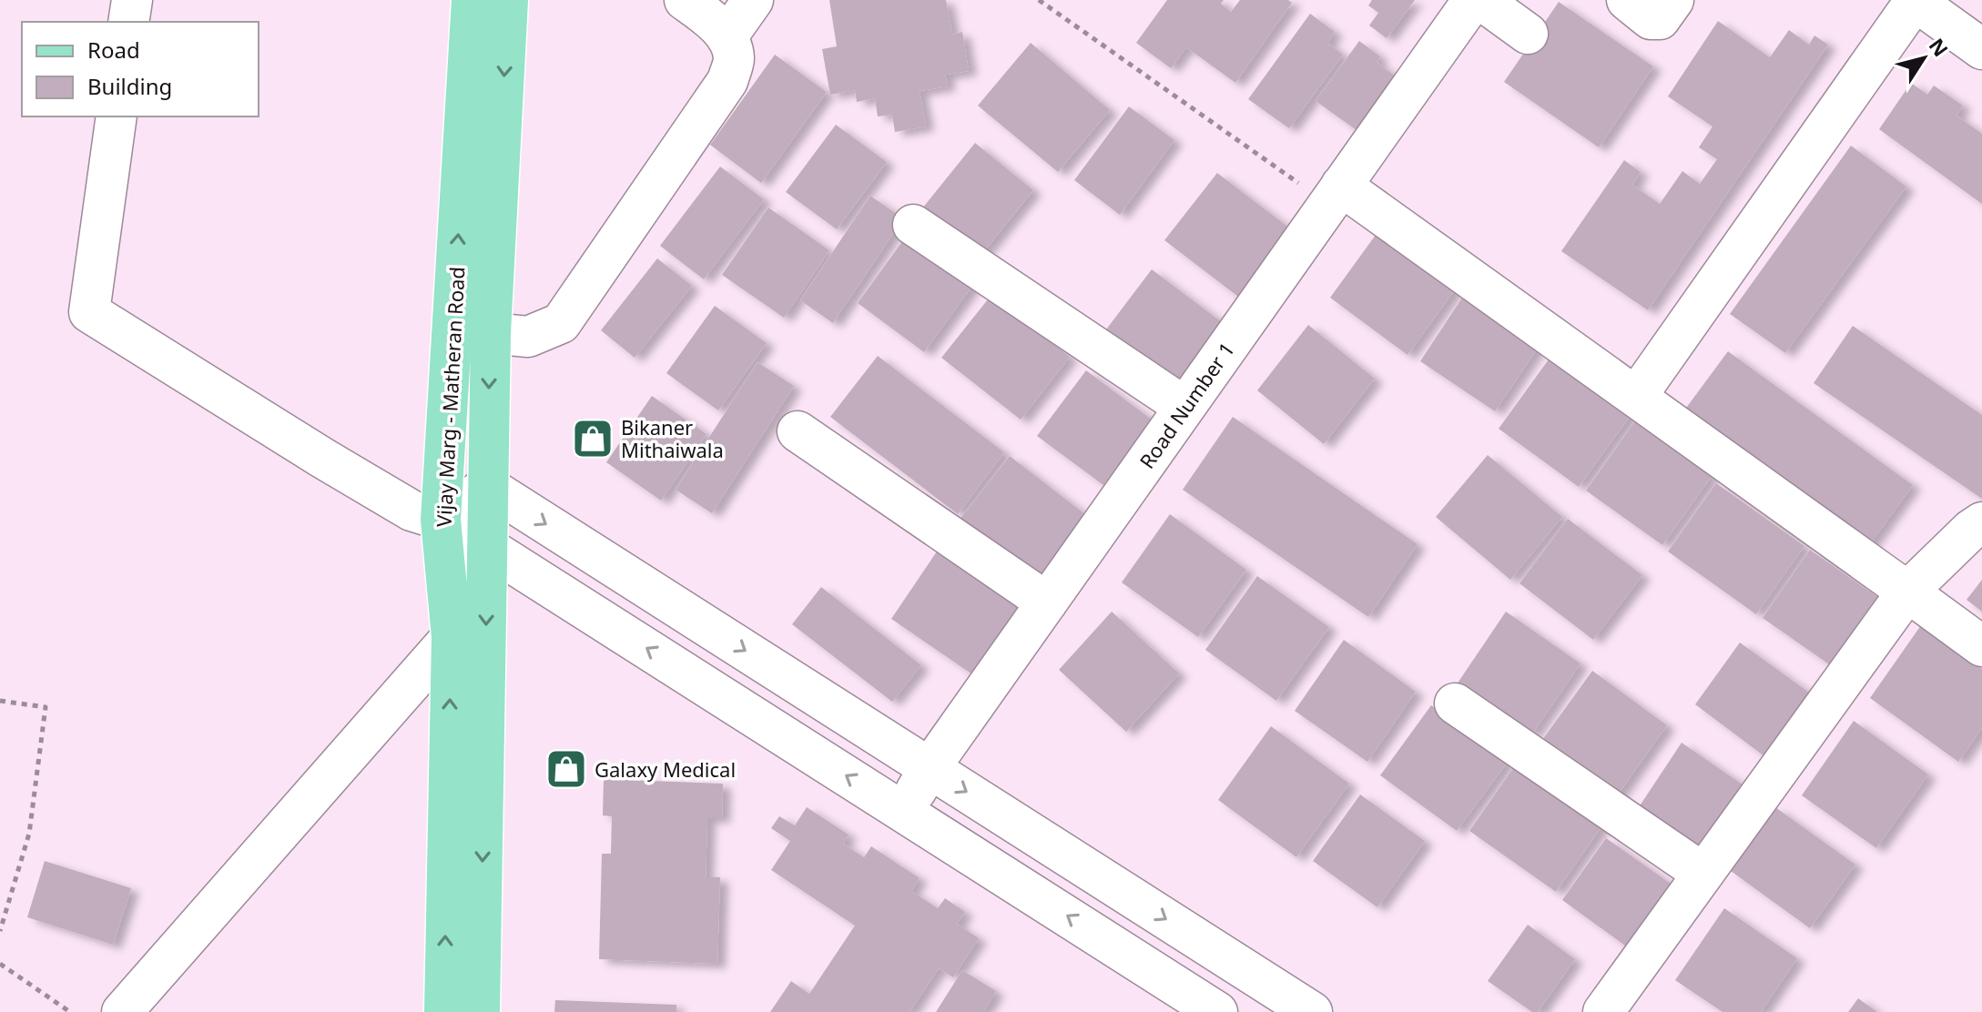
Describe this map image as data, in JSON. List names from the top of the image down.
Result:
{
  "streets": {
    "main road": ["Vijay Marg - Matheran Road"],
    "street": ["Road Number 1"]
  },
  "places": {
    "shop": ["Bikaner Mithaiwala", "Galaxy Medical"]
  },
  "legend": ["Road", "Building"],
  "north": "top right"
}
